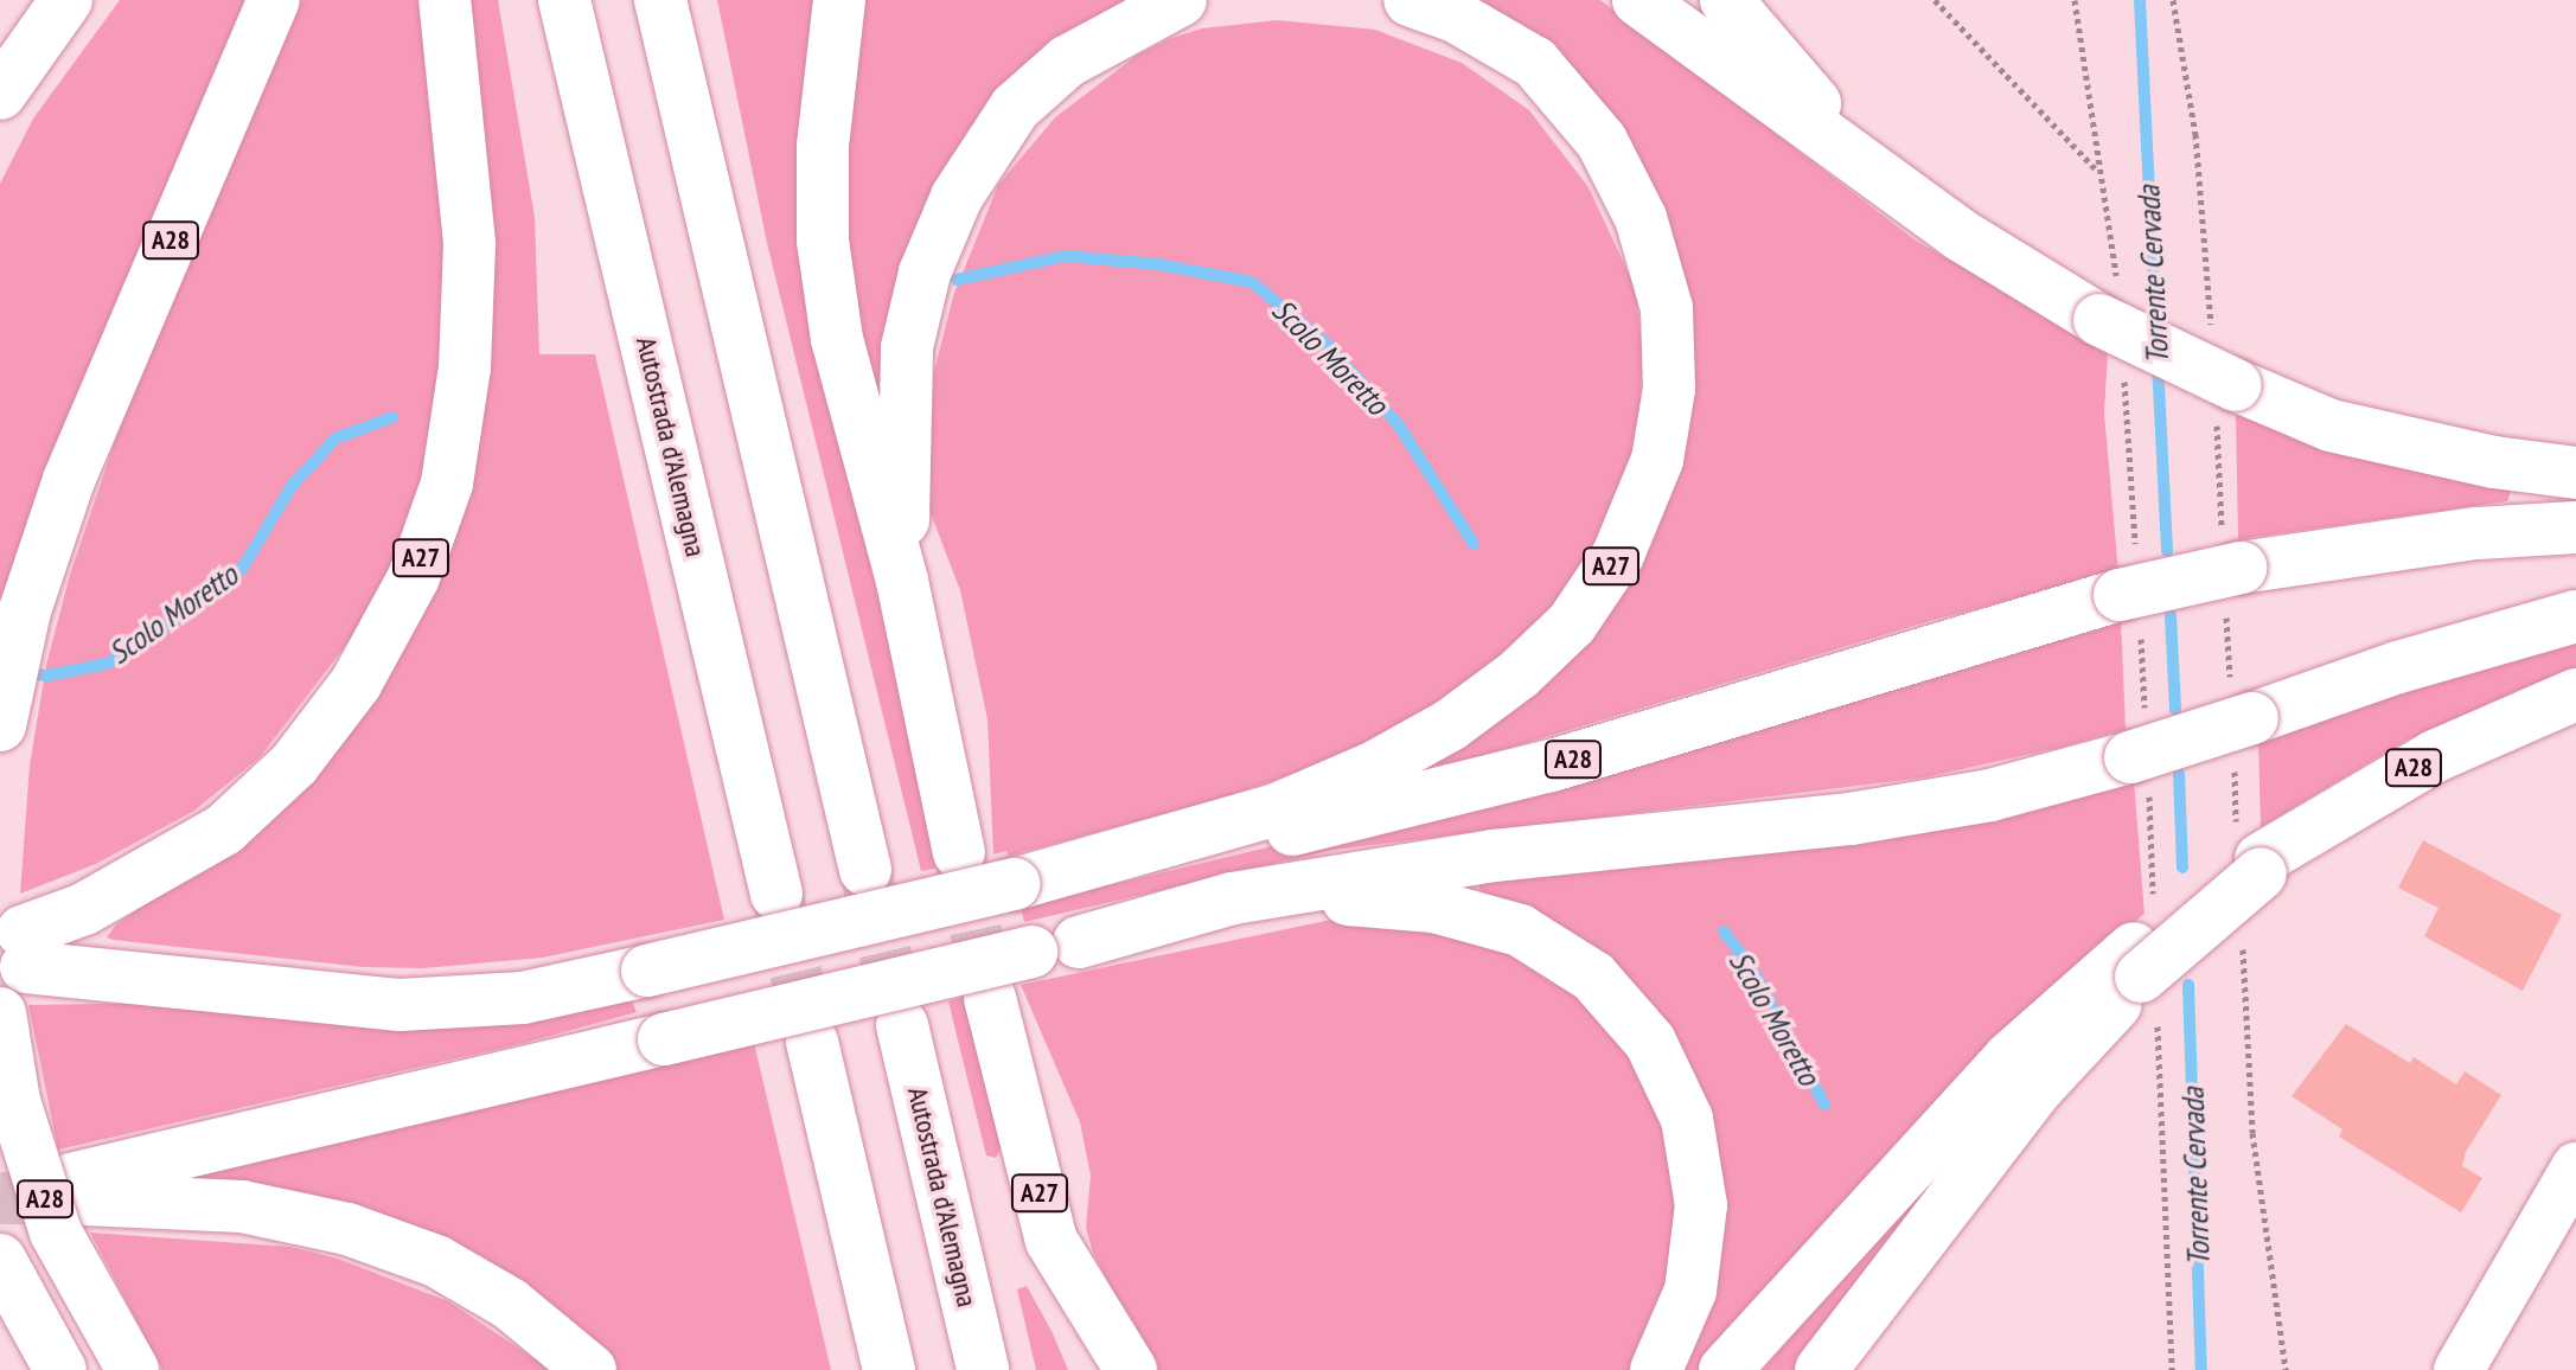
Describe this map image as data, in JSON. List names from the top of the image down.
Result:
{
  "streets": {
    "highway": ["A28", "Autostrada d'Alemagna", "A27"]
  },
  "crossings": [
    ["A28", "A27"]
  ],
  "water": ["Torrente Cervada", "Scolo Moretto"]
}
